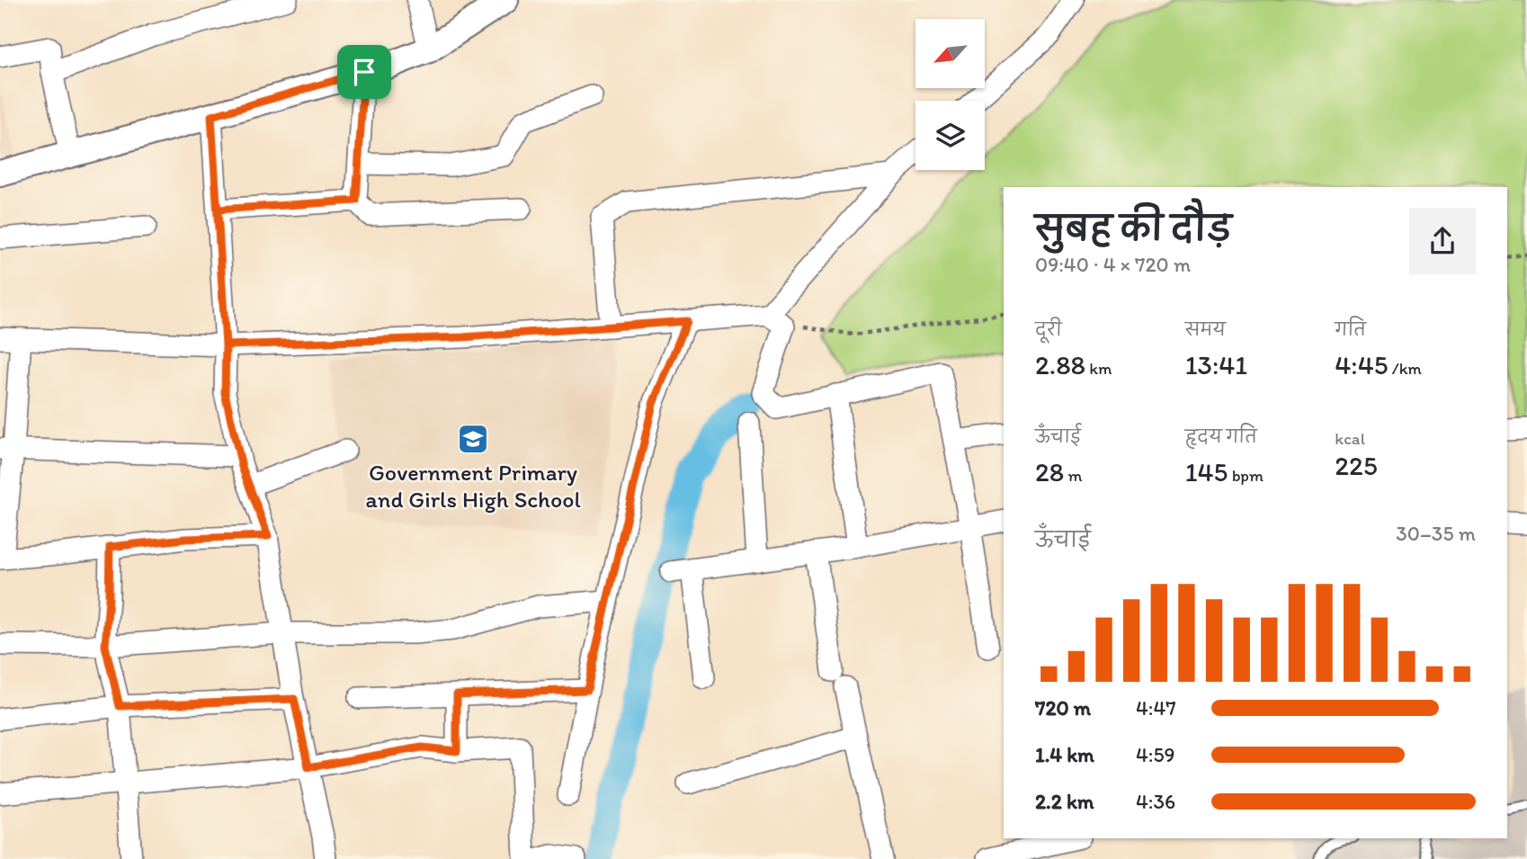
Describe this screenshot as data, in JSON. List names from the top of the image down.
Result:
{
  "places": {
    "school or university": ["Government Primary and Girls High School"]
  },
  "north": "bottom left",
  "page": {
    "heading": ["सुबह की दौड़", "09:40 · 4 × 720 m"],
    "stats": [
      ["दूरी", "2.88 km"],
      ["समय", "13:41"],
      ["गति", "4:45 /km"],
      ["ऊँचाई", "28 m"],
      ["हृदय गति", "145 bpm"],
      ["kcal", "225"]
    ],
    "chart": ["ऊँचाई", "30–35 m"],
    "list": [
      {
        "name": "720 m",
        "note": "4:47"
      },
      {
        "name": "1.4 km",
        "note": "4:59"
      },
      {
        "name": "2.2 km",
        "note": "4:36"
      }
    ]
  }
}
